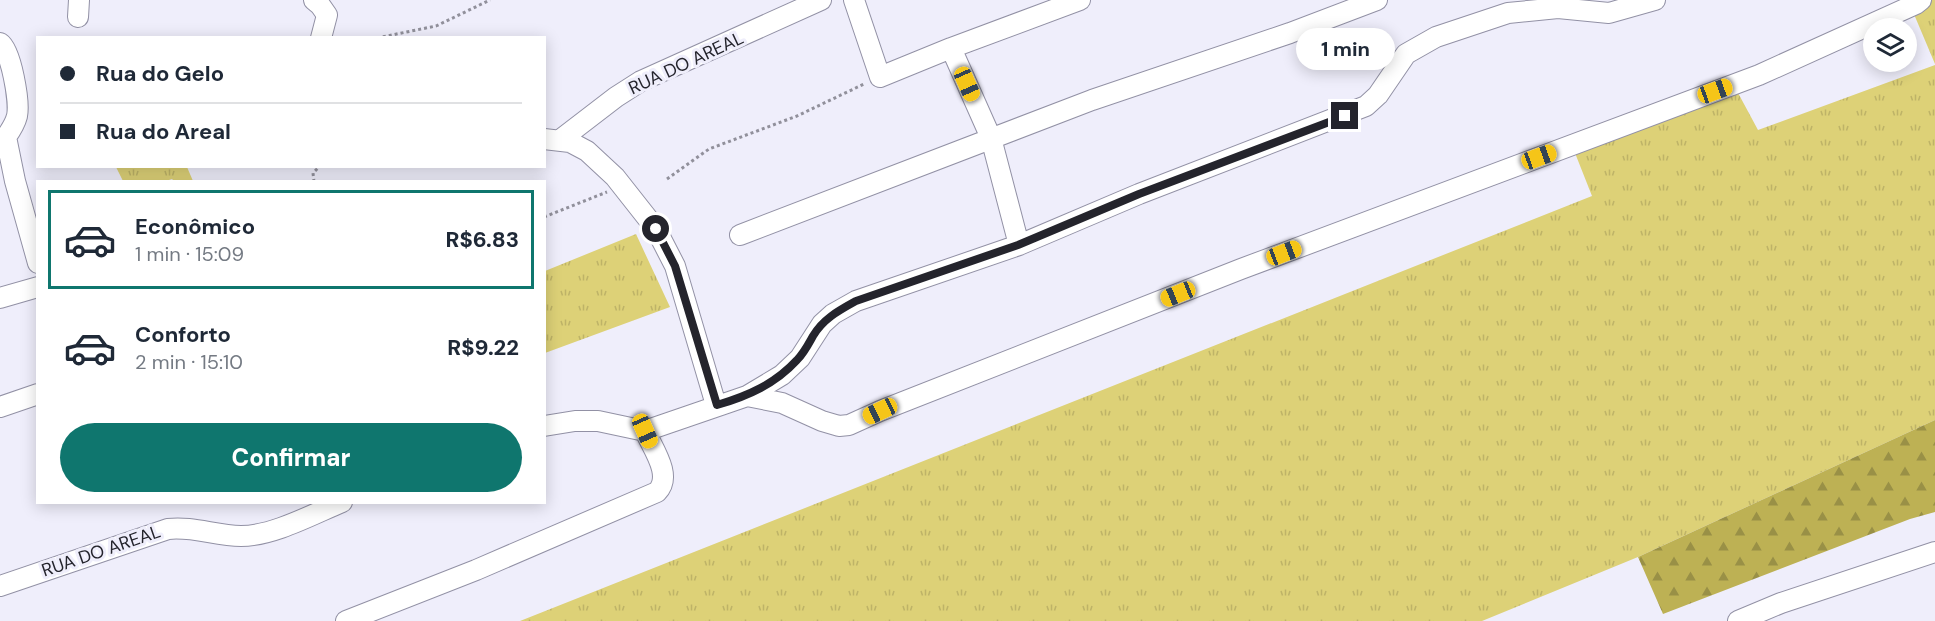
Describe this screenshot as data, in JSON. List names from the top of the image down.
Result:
{
  "streets": {
    "street": ["RUA DO AREAL"]
  },
  "page": {
    "bubble": "1 min",
    "banner": ["Rua do Gelo", "Rua do Areal"],
    "list": [
      {
        "name": "Econômico",
        "note": "1 min · 15:09",
        "value": "R$6.83"
      },
      {
        "name": "Conforto",
        "note": "2 min · 15:10",
        "value": "R$9.22"
      }
    ],
    "buttons": "Confirmar"
  }
}
